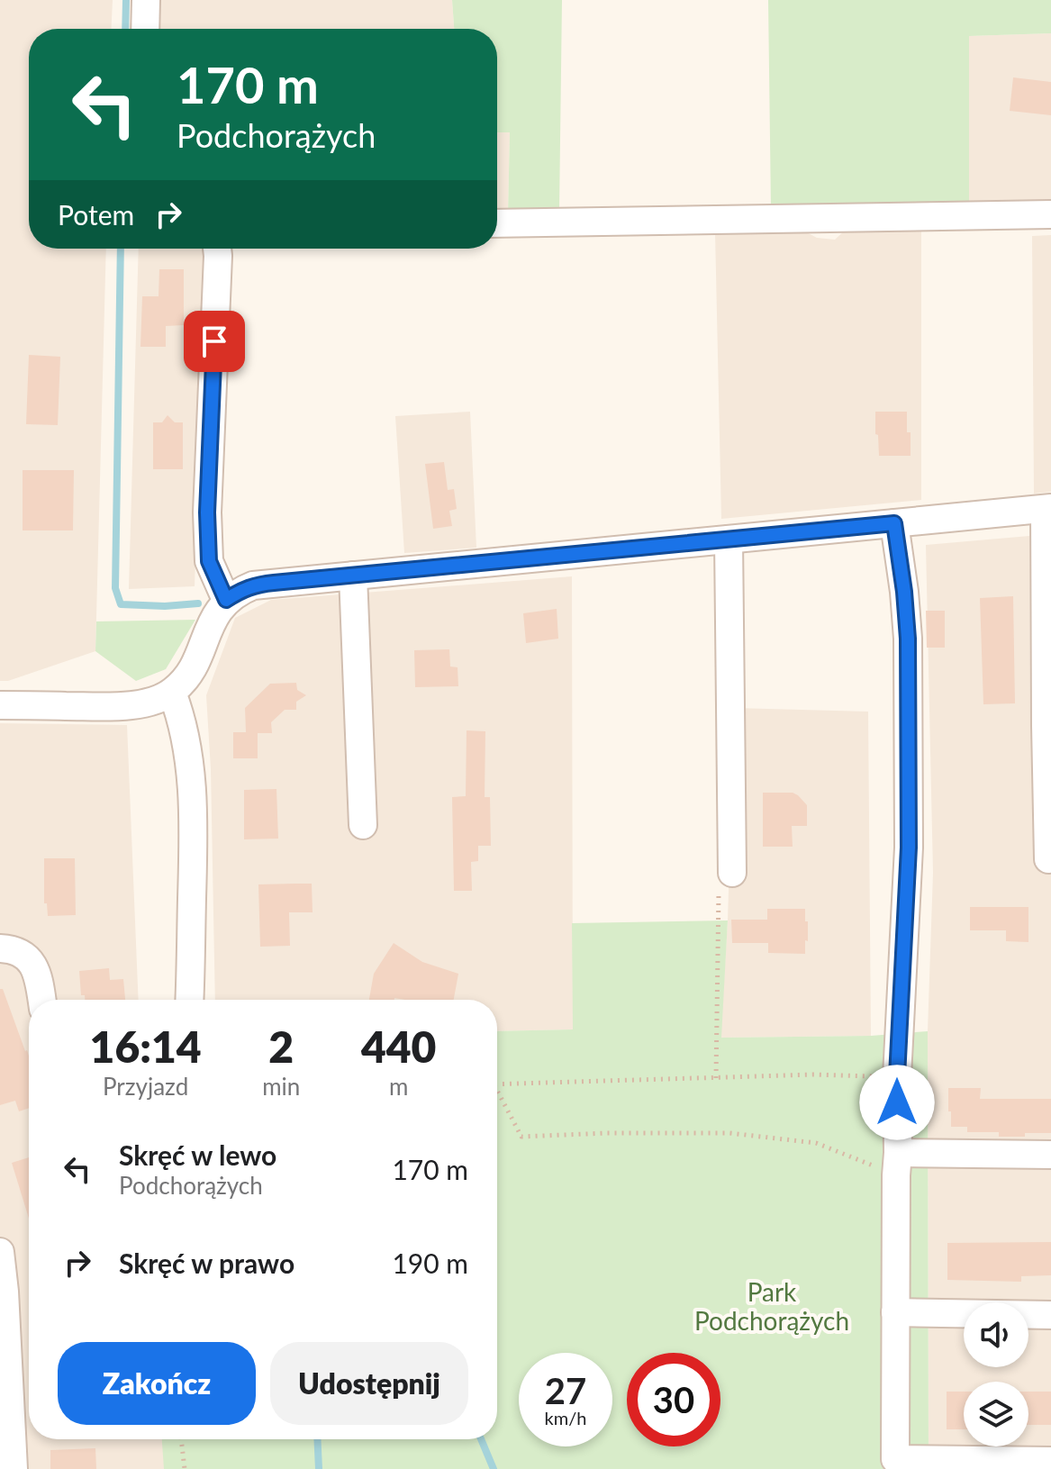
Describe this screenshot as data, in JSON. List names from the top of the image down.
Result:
{
  "parks": ["Park Podchorążych"],
  "page": {
    "turn": ["170 m", "Podchorążych"],
    "then": "Potem",
    "eta": [
      "16:14",
      "Przyjazd",
      "2",
      "min",
      "440",
      "m"
    ],
    "list": [
      {
        "name": "Skręć w lewo",
        "note": "Podchorążych",
        "value": "170 m"
      },
      {
        "name": "Skręć w prawo",
        "value": "190 m"
      }
    ],
    "buttons": ["Zakończ", "Udostępnij"],
    "speed": "27 km/h",
    "limit": "30"
  }
}
